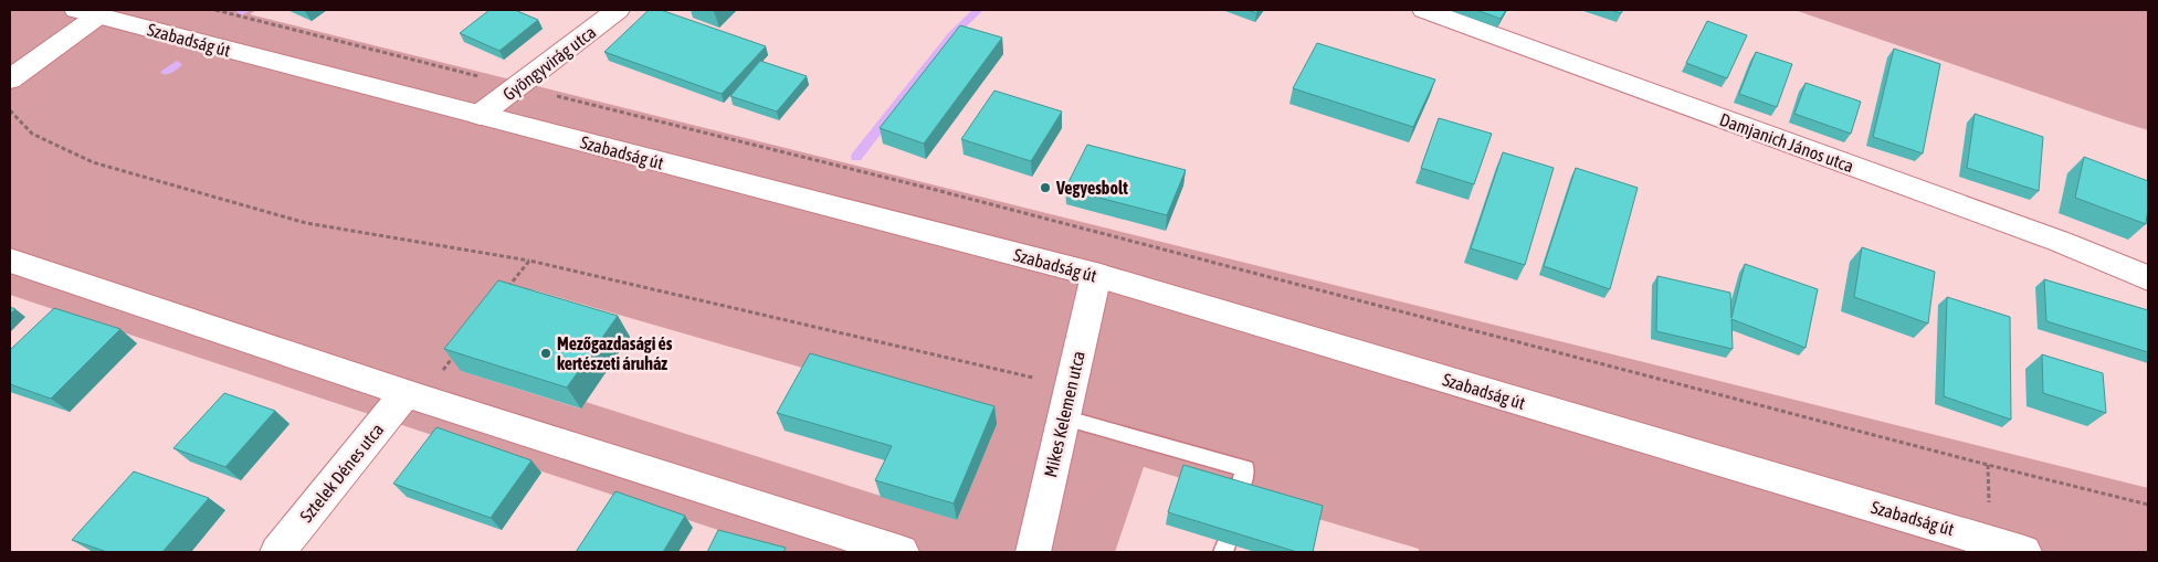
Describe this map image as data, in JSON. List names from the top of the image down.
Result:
{
  "streets": {
    "street": [
      "Szabadság út",
      "Gyöngyvirág utca",
      "Damjanich János utca",
      "Mikes Kelemen utca",
      "Sztelek Dénes utca"
    ]
  },
  "crossings": [
    ["Szabadság út", "Gyöngyvirág utca"],
    ["Szabadság út", "Mikes Kelemen utca"]
  ],
  "places": ["Vegyesbolt", "Mezőgazdasági és kertészeti áruház"]
}
